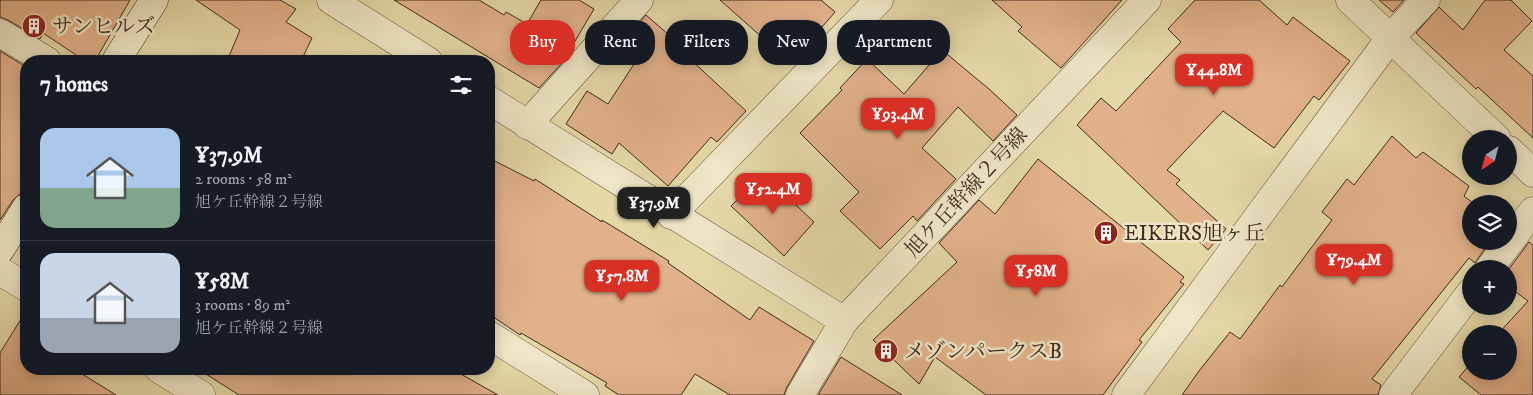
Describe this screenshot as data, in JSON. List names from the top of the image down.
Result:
{
  "streets": {
    "street": ["旭ケ丘幹線２号線"]
  },
  "places": {
    "building": ["サンヒルズ", "EIKERS旭ヶ丘", "メゾンパークスB"]
  },
  "north": "bottom left",
  "page": {
    "chip": [
      "Buy",
      "Rent",
      "Filters",
      "New",
      "Apartment"
    ],
    "price": [
      "¥44.8M",
      "¥93.4M",
      "¥52.4M",
      "¥37.9M",
      "¥79.4M",
      "¥58M",
      "¥57.8M"
    ],
    "heading": "7 homes",
    "list": [
      {
        "name": "¥37.9M",
        "note": "2 rooms · 58 m² · 旭ケ丘幹線２号線"
      },
      {
        "name": "¥58M",
        "note": "3 rooms · 89 m² · 旭ケ丘幹線２号線"
      }
    ],
    "map_buttons": ["+", "−"]
  }
}
